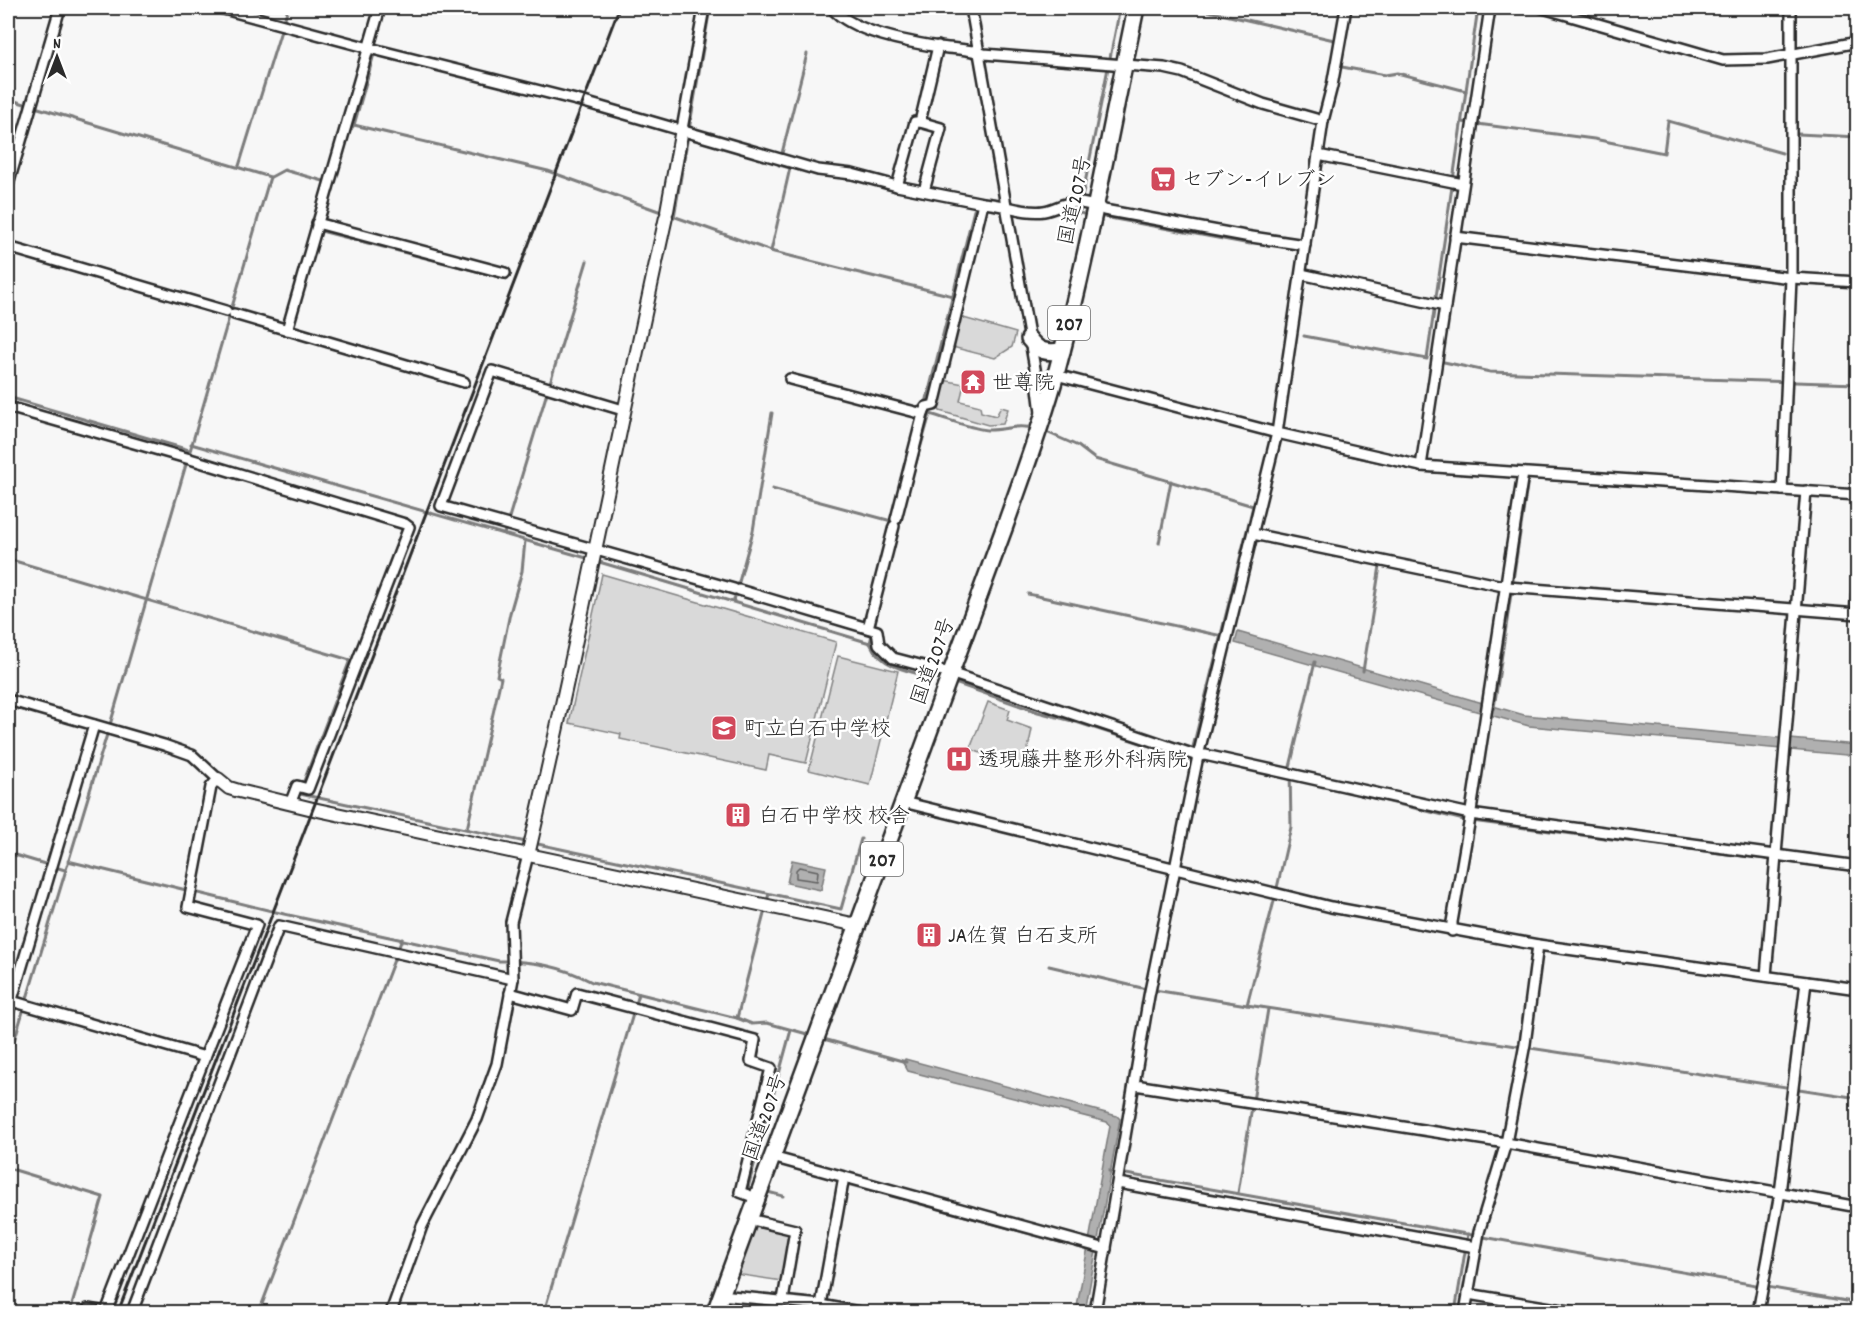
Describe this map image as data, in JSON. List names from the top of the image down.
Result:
{
  "streets": {
    "highway": ["国道207号", "207"]
  },
  "places": {
    "supermarket": ["セブン-イレブン"],
    "temple": ["世尊院"],
    "school or university": ["町立白石中学校"],
    "hospital": ["透現藤井整形外科病院"],
    "building": ["白石中学校 校舎", "JA佐賀 白石支所"]
  },
  "north": "top"
}
